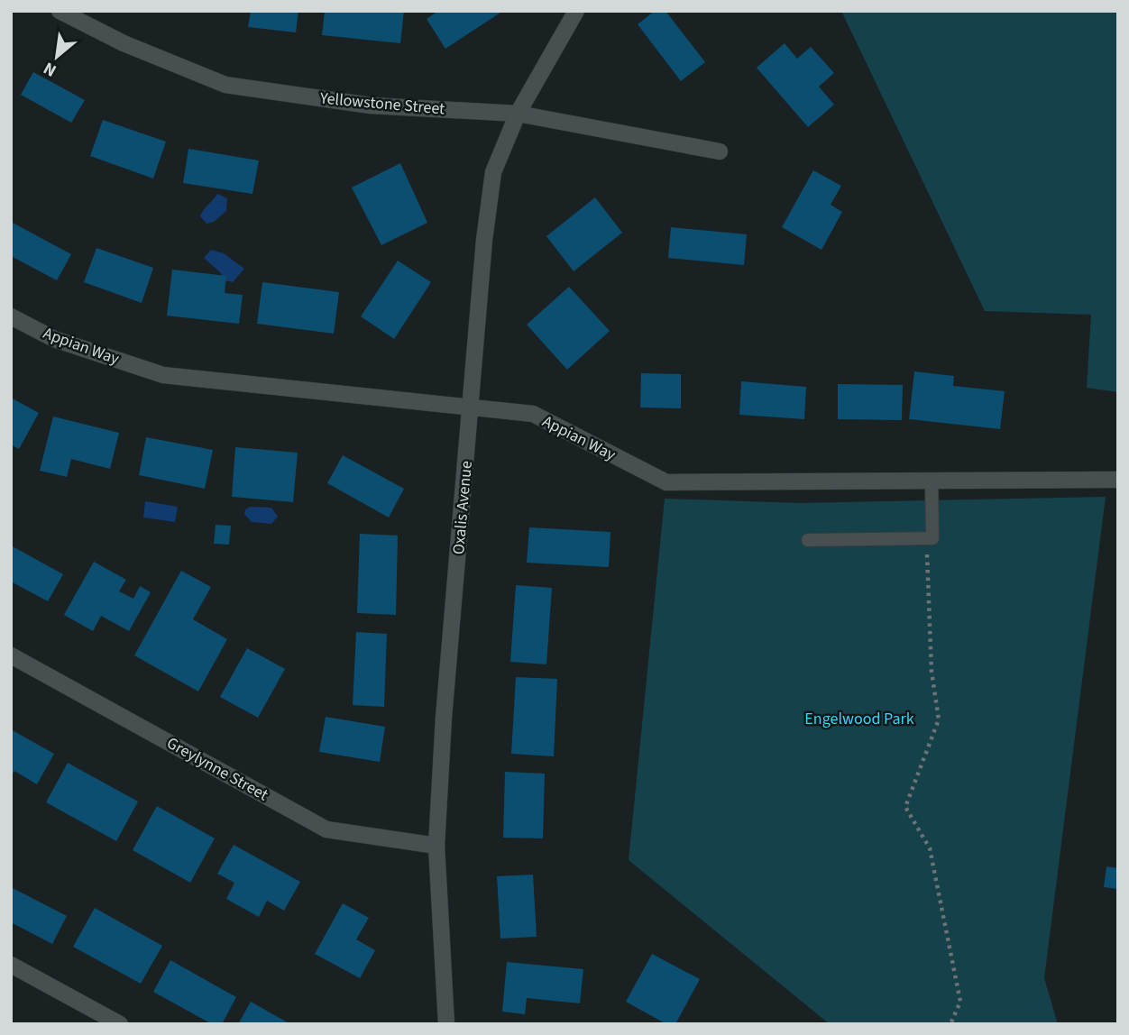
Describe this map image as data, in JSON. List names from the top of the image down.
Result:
{
  "streets": {
    "street": [
      "Yellowstone Street",
      "Appian Way",
      "Oxalis Avenue",
      "Greylynne Street"
    ]
  },
  "crossings": [
    ["Yellowstone Street", "Oxalis Avenue"],
    ["Appian Way", "Oxalis Avenue"],
    ["Oxalis Avenue", "Greylynne Street"]
  ],
  "parks": ["Engelwood Park"],
  "north": "bottom left"
}
